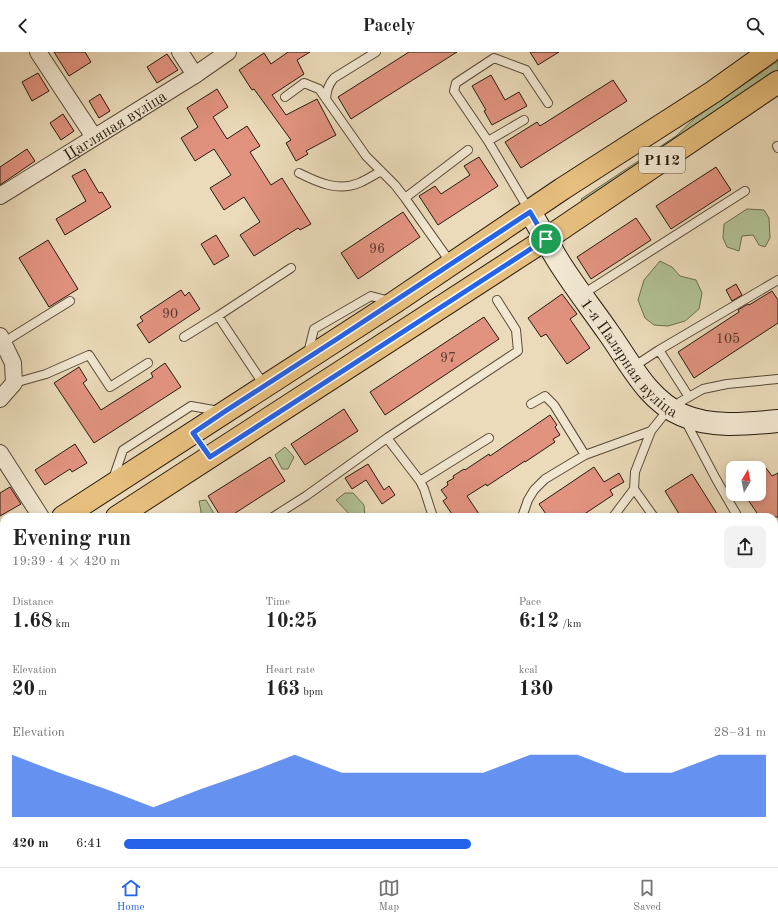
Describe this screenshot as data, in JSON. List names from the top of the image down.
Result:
{
  "streets": {
    "main road": ["Р112"],
    "street": ["Цагляная вуліца", "1-я Палярная вуліца"]
  },
  "crossings": [
    ["Р112", "1-я Палярная вуліца"]
  ],
  "house_numbers": [
    "96",
    "90",
    "105",
    "97"
  ],
  "north": "top",
  "page": {
    "header": "Pacely",
    "heading": ["Evening run", "19:39 · 4 × 420 m"],
    "stats": [
      ["Distance", "1.68 km"],
      ["Time", "10:25"],
      ["Pace", "6:12 /km"],
      ["Elevation", "20 m"],
      ["Heart rate", "163 bpm"],
      ["kcal", "130"]
    ],
    "chart": ["Elevation", "28–31 m"],
    "list": [
      {
        "name": "420 m",
        "note": "6:41"
      }
    ],
    "tabs": ["Home", "Map", "Saved"]
  }
}
